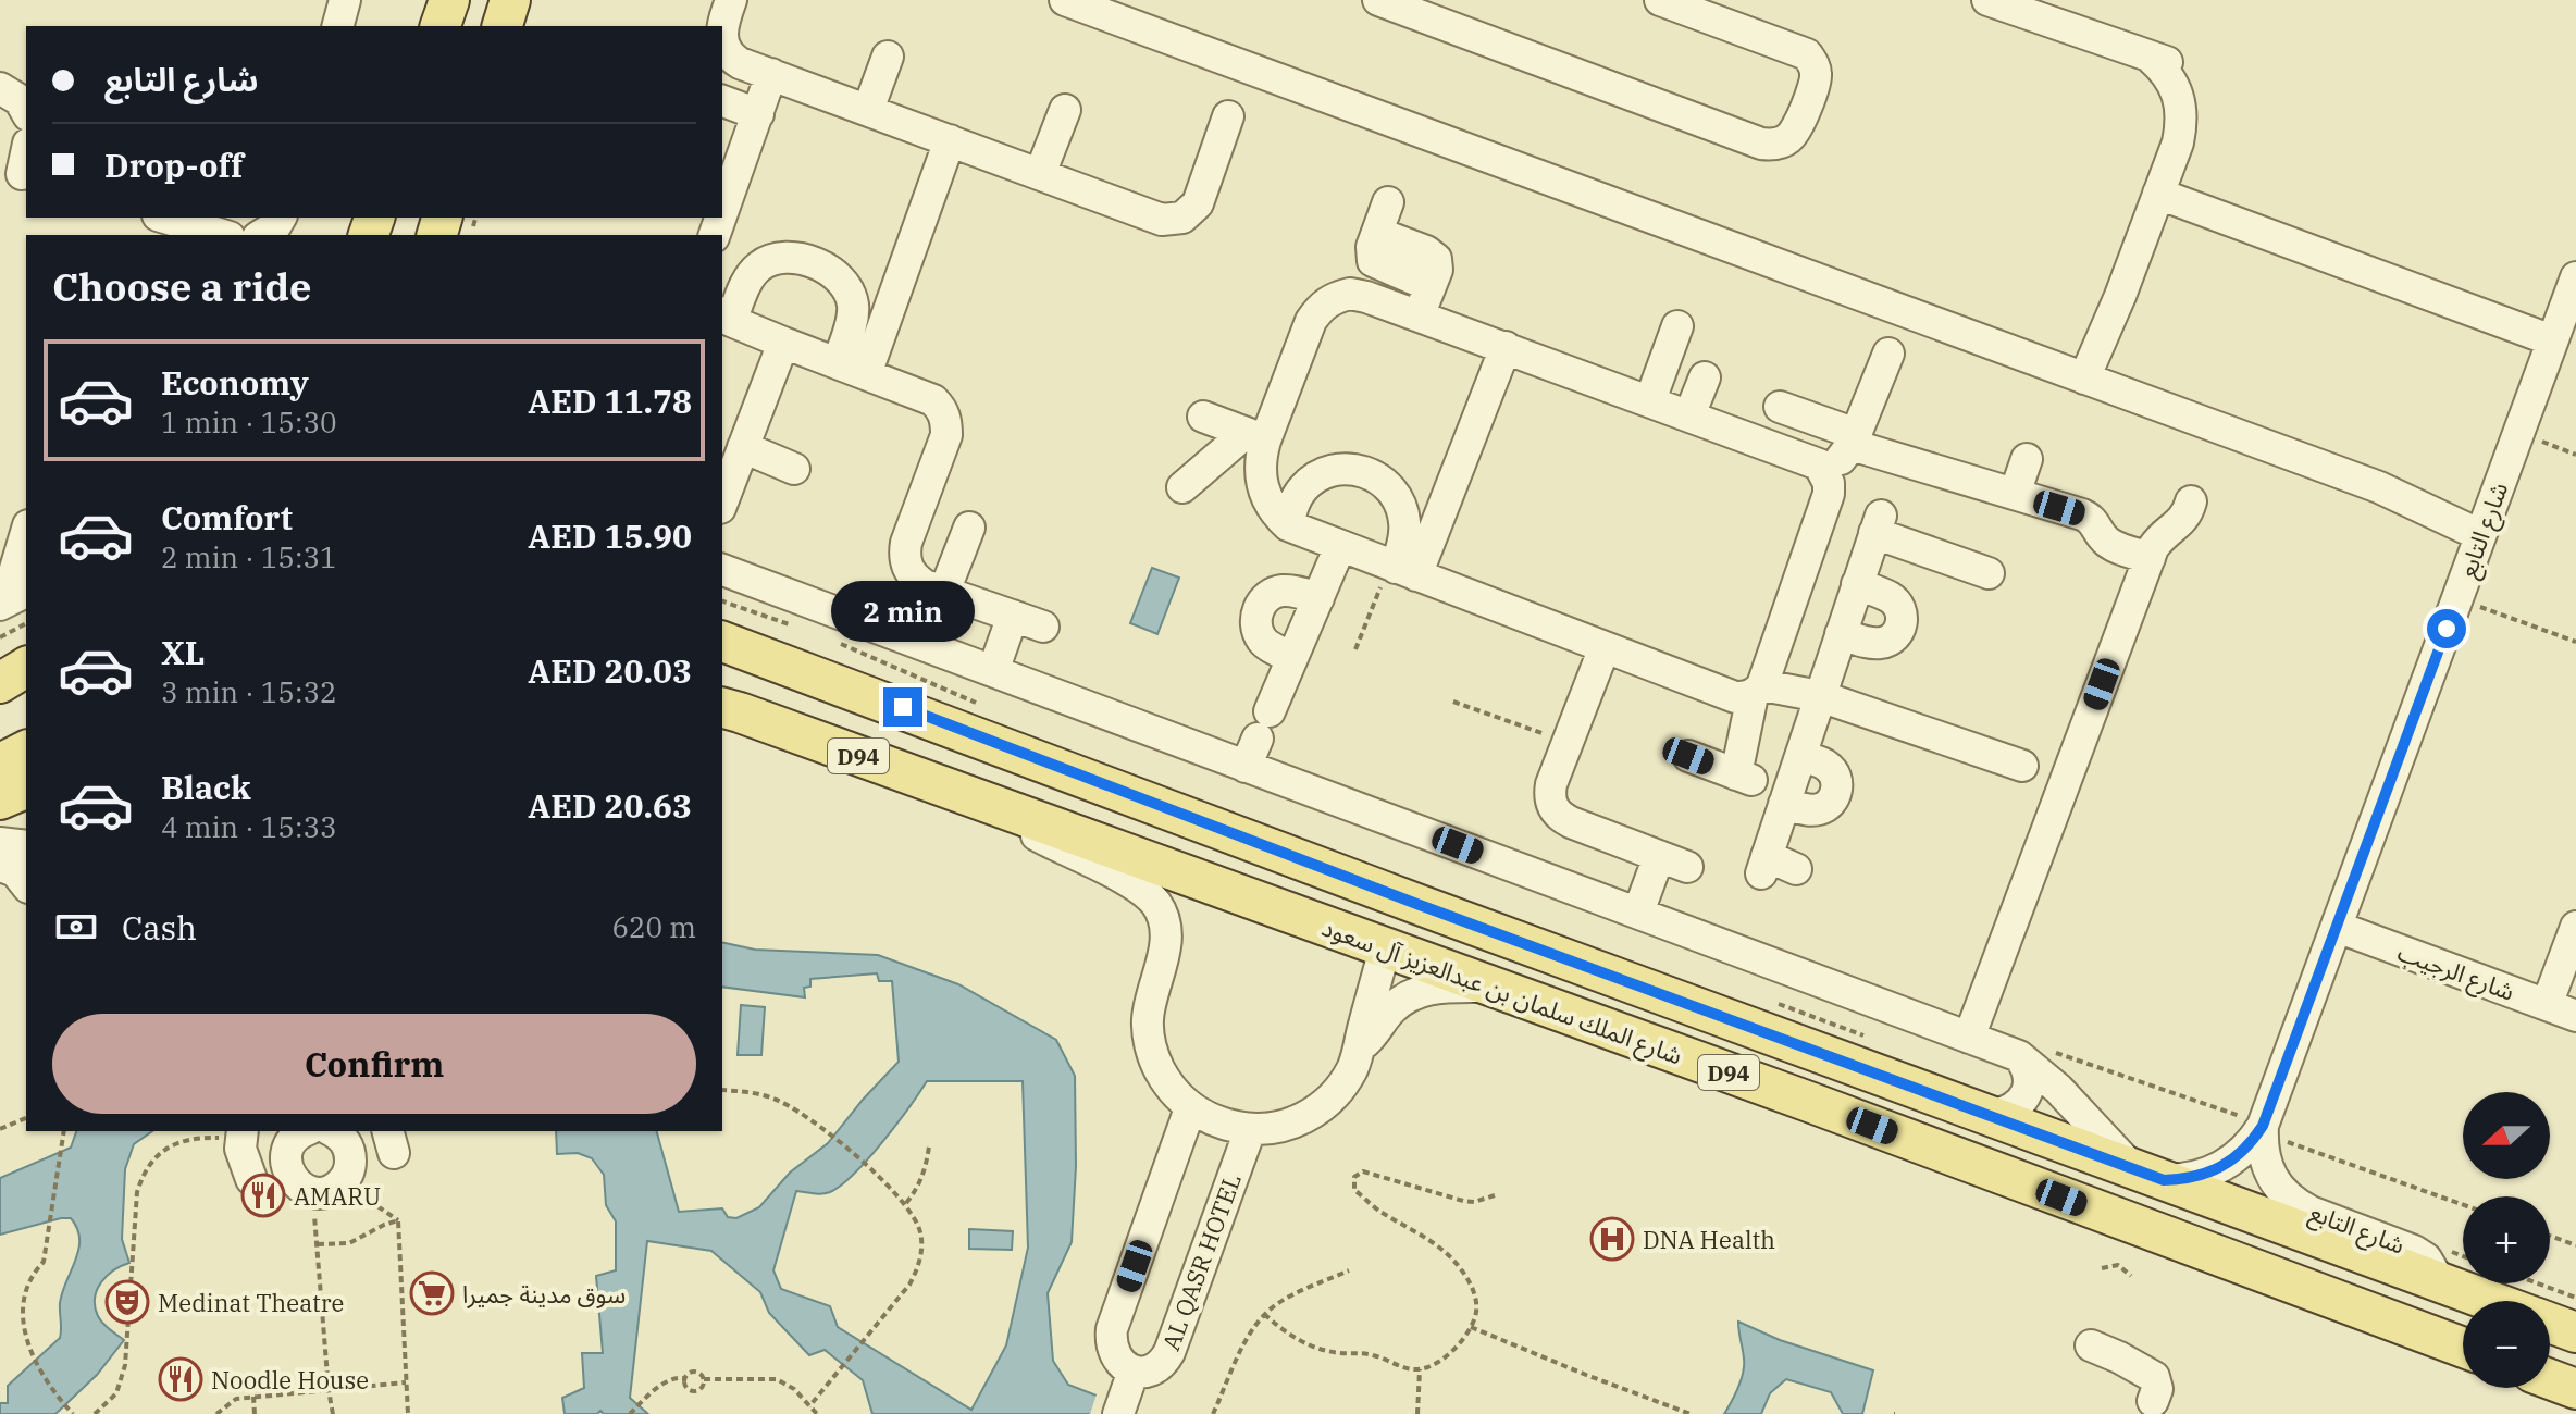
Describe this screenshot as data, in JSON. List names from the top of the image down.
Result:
{
  "streets": {
    "main road": ["D94", "شارع الملك سلمان بن عبدالعزيز آل سعود"],
    "street": ["شارع التابع", "شارع الرجيب", "AL QASR HOTEL"]
  },
  "crossings": [
    ["شارع التابع", "D94"],
    ["شارع التابع", "شارع الرجيب"]
  ],
  "places": {
    "restaurant": ["AMARU", "Noodle House"],
    "hospital": ["DNA Health"],
    "supermarket": ["سوق مدينة جميرا"],
    "theatre": ["Medinat Theatre"]
  },
  "north": "left",
  "page": {
    "banner": ["شارع التابع", "Drop-off"],
    "heading": "Choose a ride",
    "list": [
      {
        "name": "Economy",
        "note": "1 min · 15:30",
        "value": "AED 11.78"
      },
      {
        "name": "Comfort",
        "note": "2 min · 15:31",
        "value": "AED 15.90"
      },
      {
        "name": "XL",
        "note": "3 min · 15:32",
        "value": "AED 20.03"
      },
      {
        "name": "Black",
        "note": "4 min · 15:33",
        "value": "AED 20.63"
      }
    ],
    "bubble": "2 min",
    "pay": ["Cash", "620 m"],
    "buttons": "Confirm",
    "map_buttons": ["+", "−"]
  }
}
